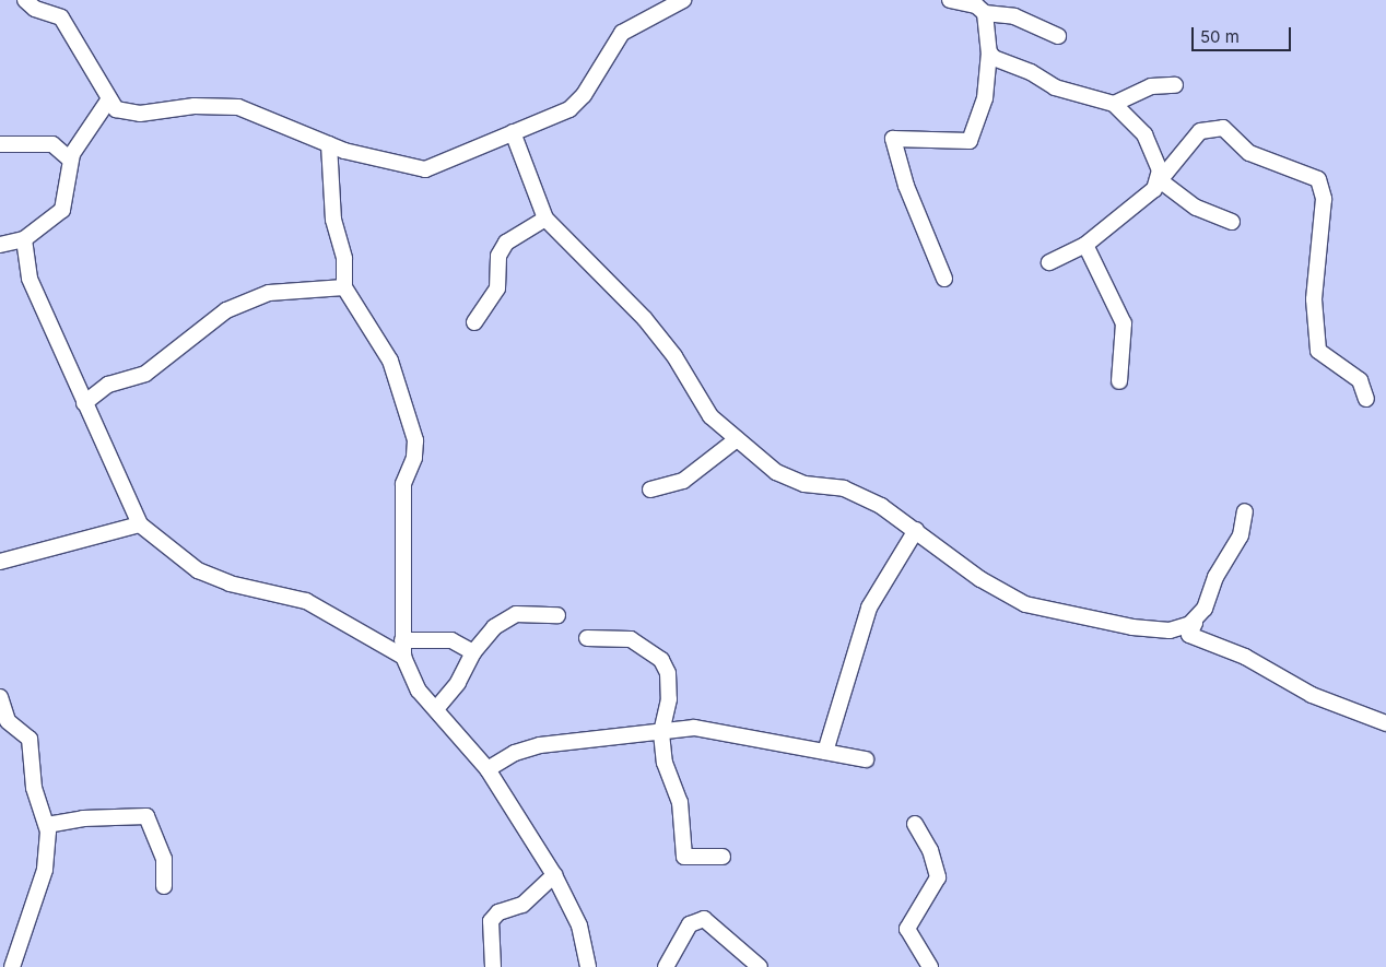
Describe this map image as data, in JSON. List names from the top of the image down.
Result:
{
  "scale_bar": "50 m"
}
